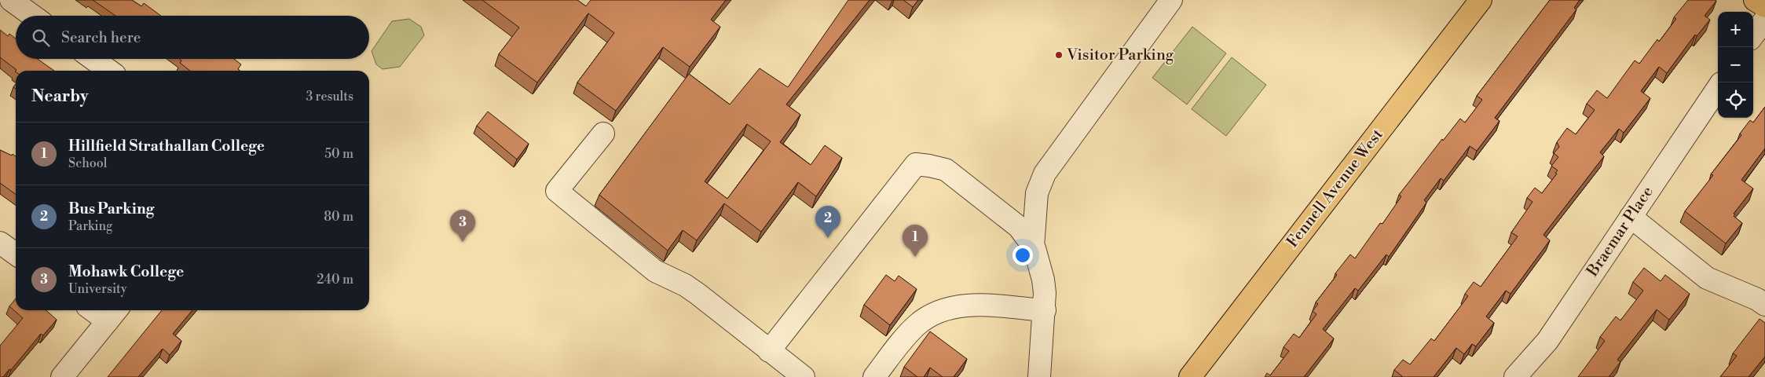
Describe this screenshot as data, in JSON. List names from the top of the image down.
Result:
{
  "streets": {
    "main road": ["Fennell Avenue West"],
    "street": ["Braemar Place"]
  },
  "places": ["Visitor Parking"],
  "page": {
    "map_buttons": ["+", "−"],
    "search": "Search here",
    "heading": ["Nearby", "3 results"],
    "list": [
      {
        "mark": "1",
        "name": "Hillfield Strathallan College",
        "note": "School",
        "value": "50 m"
      },
      {
        "mark": "2",
        "name": "Bus Parking",
        "note": "Parking",
        "value": "80 m"
      },
      {
        "mark": "3",
        "name": "Mohawk College",
        "note": "University",
        "value": "240 m"
      }
    ],
    "pins": ["2", "3", "1"]
  }
}
